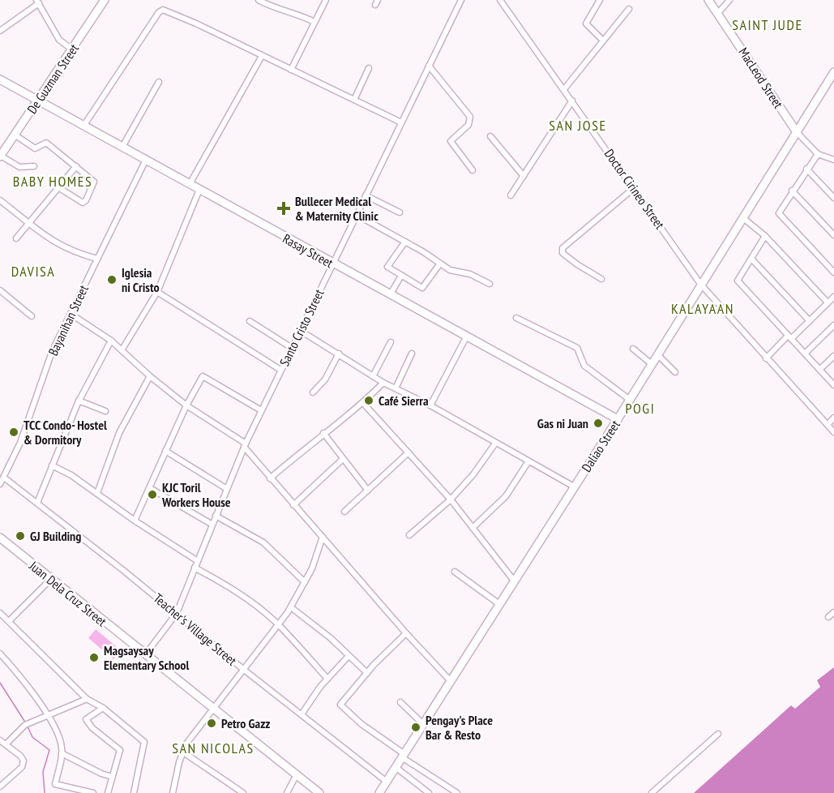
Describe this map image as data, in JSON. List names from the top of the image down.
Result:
{
  "streets": {
    "street": [
      "MacLeod Street",
      "De Guzman Street",
      "Doctor Cirineo Street",
      "Rasay Street",
      "Bayanihan Street",
      "Santo Cristo Street",
      "Daliao Street",
      "Juan Dela Cruz Street",
      "Teacher's Village Street"
    ]
  },
  "crossings": [
    ["MacLeod Street", "Daliao Street"],
    ["De Guzman Street", "Rasay Street"],
    ["Doctor Cirineo Street", "Daliao Street"],
    ["Rasay Street", "Bayanihan Street"],
    ["Rasay Street", "Santo Cristo Street"],
    ["Rasay Street", "Daliao Street"],
    ["Bayanihan Street", "Teacher's Village Street"],
    ["Santo Cristo Street", "Juan Dela Cruz Street"],
    ["Santo Cristo Street", "Teacher's Village Street"],
    ["Daliao Street", "Teacher's Village Street"]
  ],
  "districts": [
    "SAINT JUDE",
    "SAN JOSE",
    "BABY HOMES",
    "DAVISA",
    "KALAYAAN",
    "POGI",
    "SAN NICOLAS"
  ],
  "places": {
    "health": ["Bullecer Medical & Maternity Clinic"],
    "other": [
      "Iglesia ni Cristo",
      "Café Sierra",
      "Gas ni Juan",
      "TCC Condo- Hostel & Dormitory",
      "KJC Toril Workers House",
      "GJ Building",
      "Magsaysay Elementary School",
      "Petro Gazz",
      "Pengay's Place Bar & Resto"
    ]
  }
}
